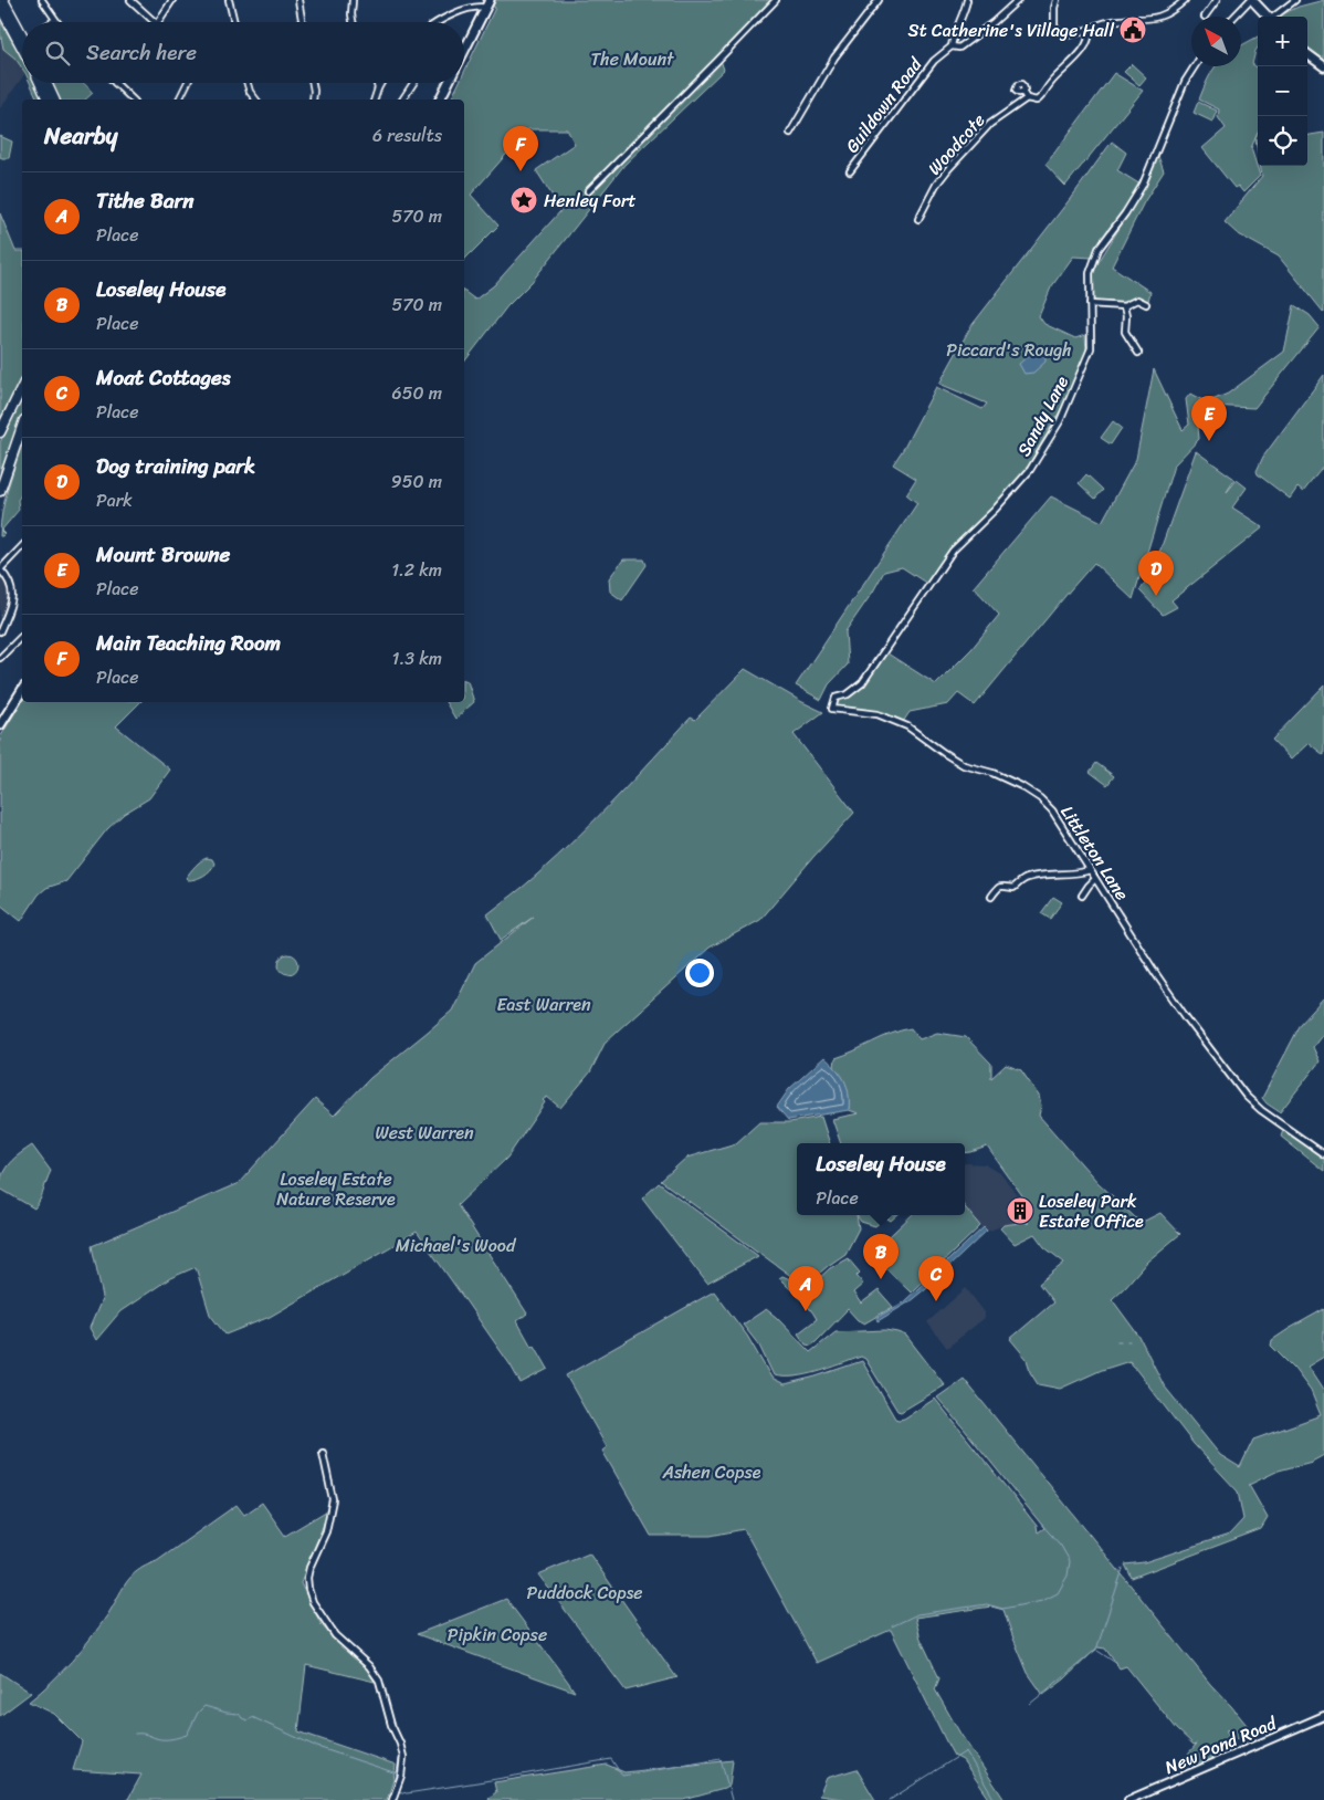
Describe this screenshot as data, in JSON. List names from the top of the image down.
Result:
{
  "streets": {
    "main road": ["New Pond Road"],
    "street": [
      "Guildown Road",
      "Woodcote",
      "Sandy Lane",
      "Littleton Lane"
    ]
  },
  "crossings": [
    ["Sandy Lane", "Littleton Lane"]
  ],
  "parks": [
    "The Mount",
    "Piccard's Rough",
    "East Warren",
    "West Warren",
    "Loseley Estate Nature Reserve",
    "Michael's Wood",
    "Ashen Copse",
    "Puddock Copse",
    "Pipkin Copse"
  ],
  "places": {
    "public building": ["St Catherine's Village Hall"],
    "place": ["Henley Fort"],
    "building": ["Loseley Park Estate Office"]
  },
  "north": "top left",
  "page": {
    "map_buttons": ["+", "−"],
    "search": "Search here",
    "heading": ["Nearby", "6 results"],
    "pins": [
      "F",
      "E",
      "D",
      "B",
      "C",
      "A"
    ],
    "list": [
      {
        "mark": "A",
        "name": "Tithe Barn",
        "note": "Place",
        "value": "570 m"
      },
      {
        "mark": "B",
        "name": "Loseley House",
        "note": "Place",
        "value": "570 m"
      },
      {
        "mark": "C",
        "name": "Moat Cottages",
        "note": "Place",
        "value": "650 m"
      },
      {
        "mark": "D",
        "name": "Dog training park",
        "note": "Park",
        "value": "950 m"
      },
      {
        "mark": "E",
        "name": "Mount Browne",
        "note": "Place",
        "value": "1.2 km"
      },
      {
        "mark": "F",
        "name": "Main Teaching Room",
        "note": "Place",
        "value": "1.3 km"
      }
    ],
    "popup": ["Loseley House", "Place"]
  }
}
